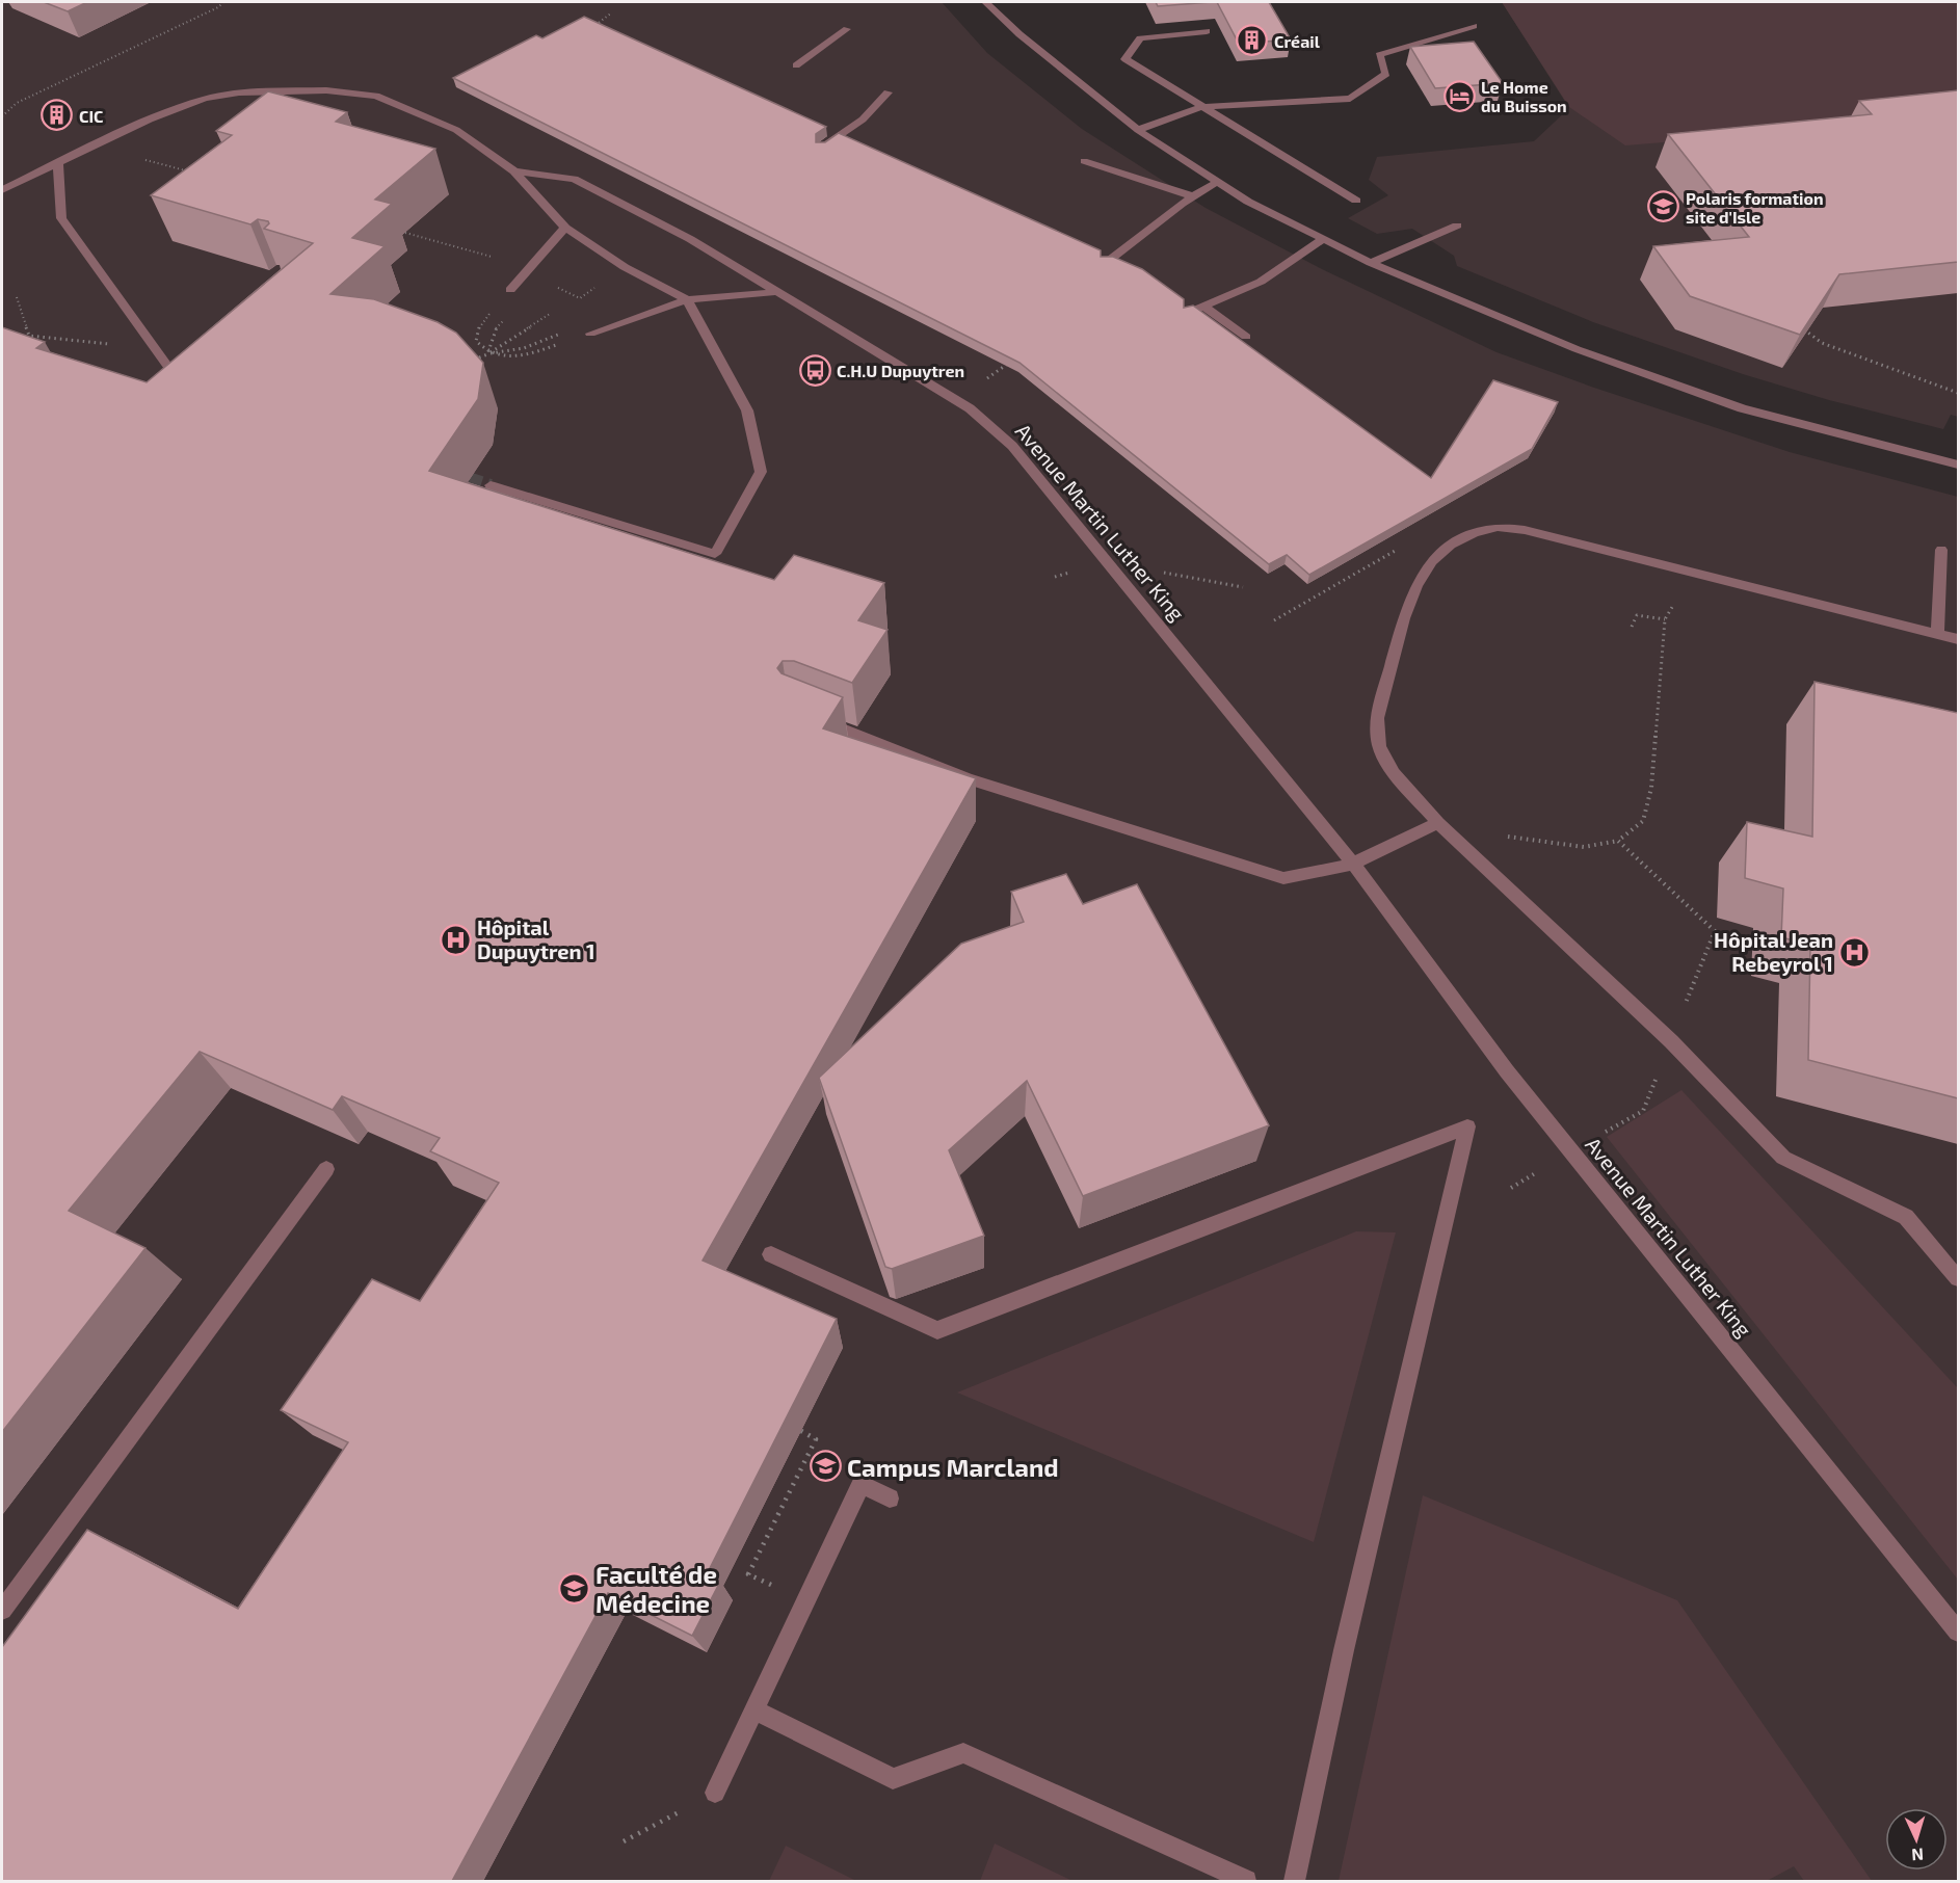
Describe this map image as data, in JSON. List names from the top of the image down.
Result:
{
  "streets": {
    "street": ["Avenue Martin Luther King"]
  },
  "places": {
    "building": ["Créail", "CIC"],
    "hotel": ["Le Home du Buisson"],
    "school or university": ["Polaris formation site d'Isle", "Campus Marcland", "Faculté de Médecine"],
    "bus stop": ["C.H.U Dupuytren"],
    "hospital": ["Hôpital Dupuytren 1", "Hôpital Jean Rebeyrol 1"]
  },
  "north": "bottom"
}
